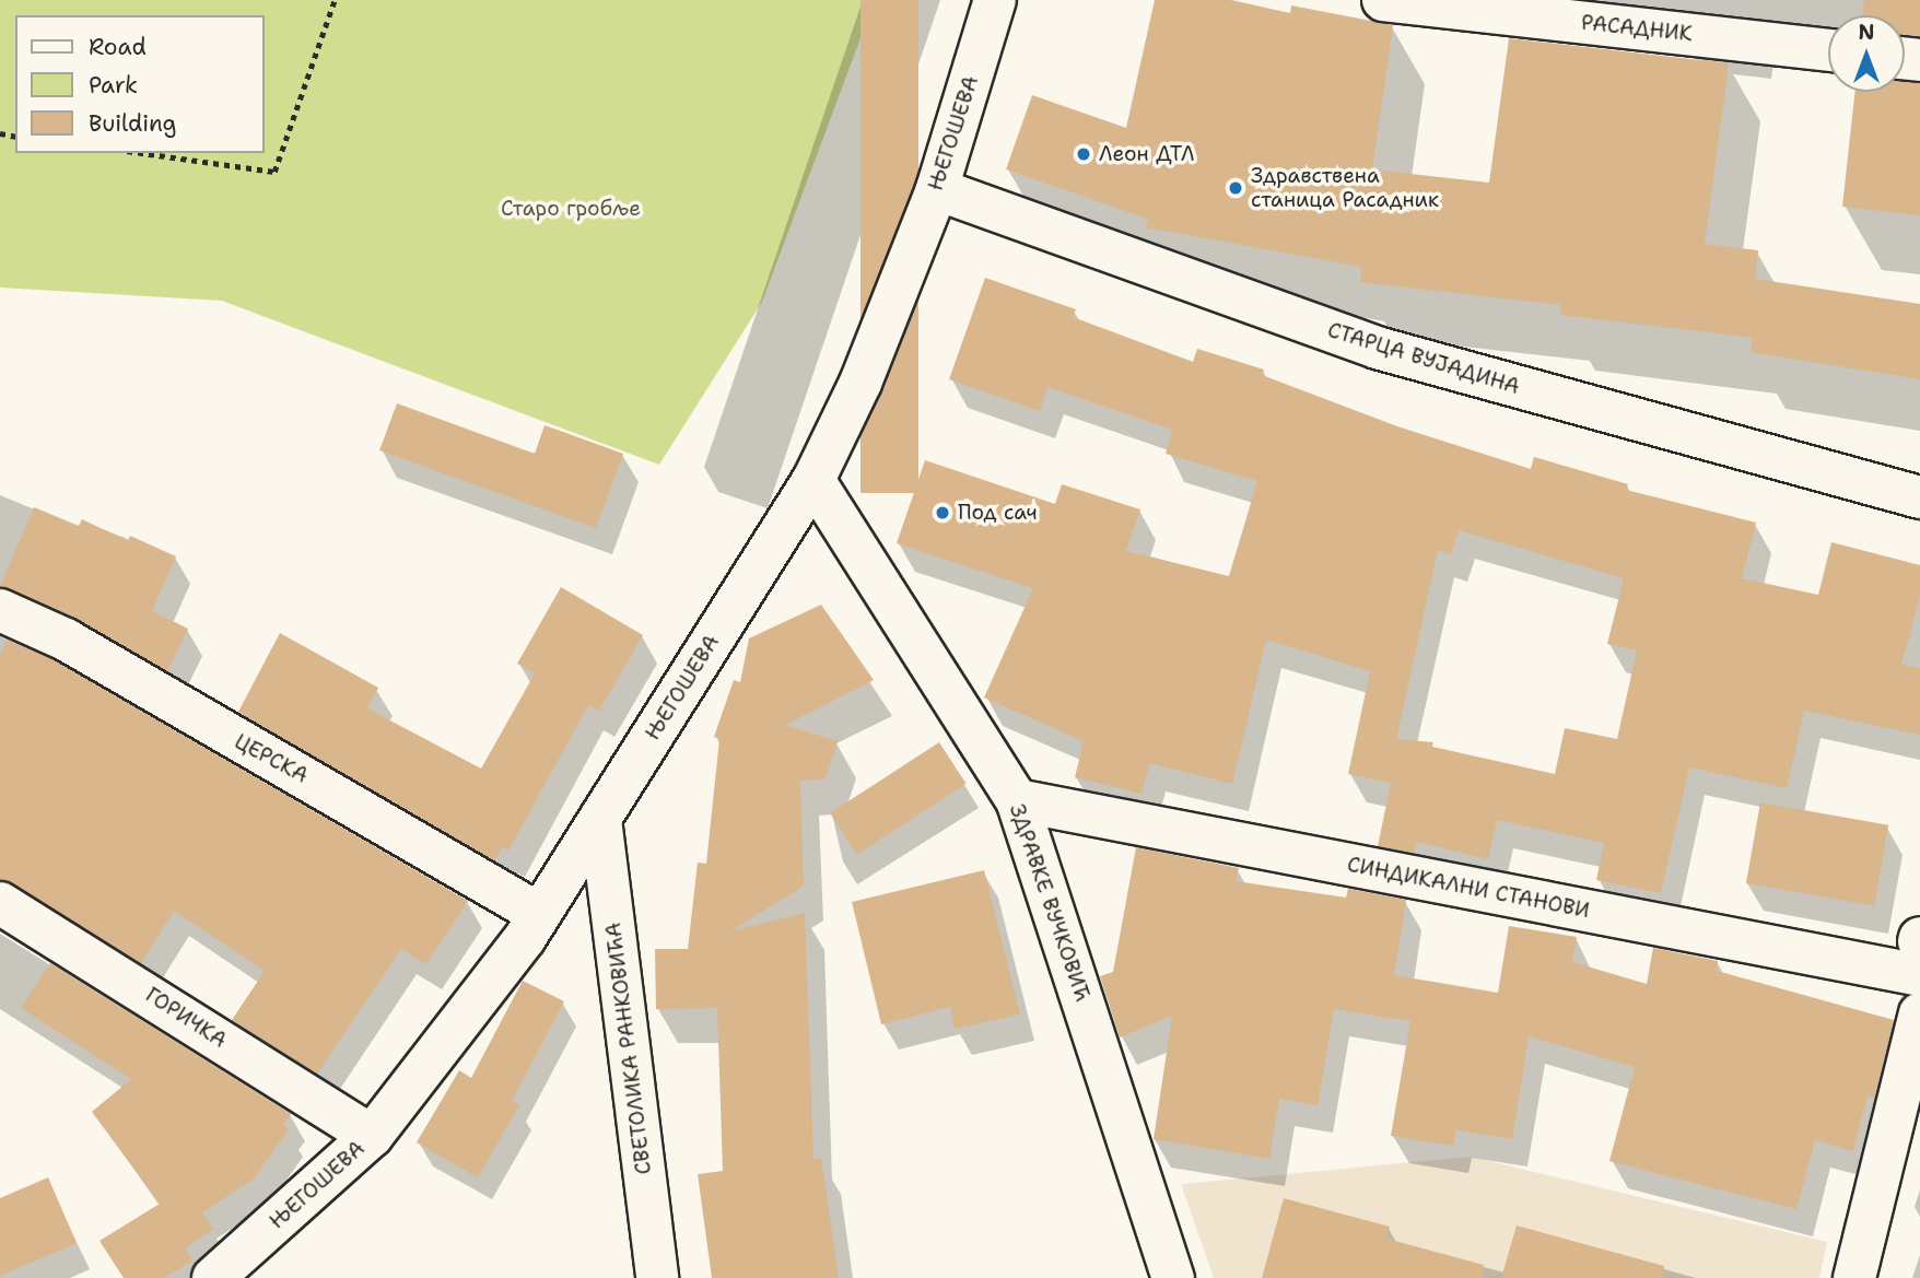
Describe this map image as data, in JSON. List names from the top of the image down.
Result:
{
  "streets": {
    "street": [
      "РАСАДНИК",
      "ЊЕГОШЕВА",
      "СТАРЦА ВУЈАДИНА",
      "ЦЕРСКА",
      "СИНДИКАЛНИ СТАНОВИ",
      "ЗДРАВКЕ ВУЧКОВИЋ",
      "ГОРИЧКА",
      "СВЕТОЛИКА РАНКОВИЋА"
    ]
  },
  "crossings": [
    ["ЊЕГОШЕВА", "СТАРЦА ВУЈАДИНА"],
    ["ЊЕГОШЕВА", "ЦЕРСКА"],
    ["ЊЕГОШЕВА", "ЗДРАВКЕ ВУЧКОВИЋ"],
    ["ЊЕГОШЕВА", "ГОРИЧКА"],
    ["ЊЕГОШЕВА", "СВЕТОЛИКА РАНКОВИЋА"],
    ["СИНДИКАЛНИ СТАНОВИ", "ЗДРАВКЕ ВУЧКОВИЋ"]
  ],
  "parks": ["Старо гробље"],
  "places": ["Леон ДТЛ", "Здравствена станица Расадник", "Под сач"],
  "legend": ["Road", "Park", "Building"],
  "north": "top"
}
